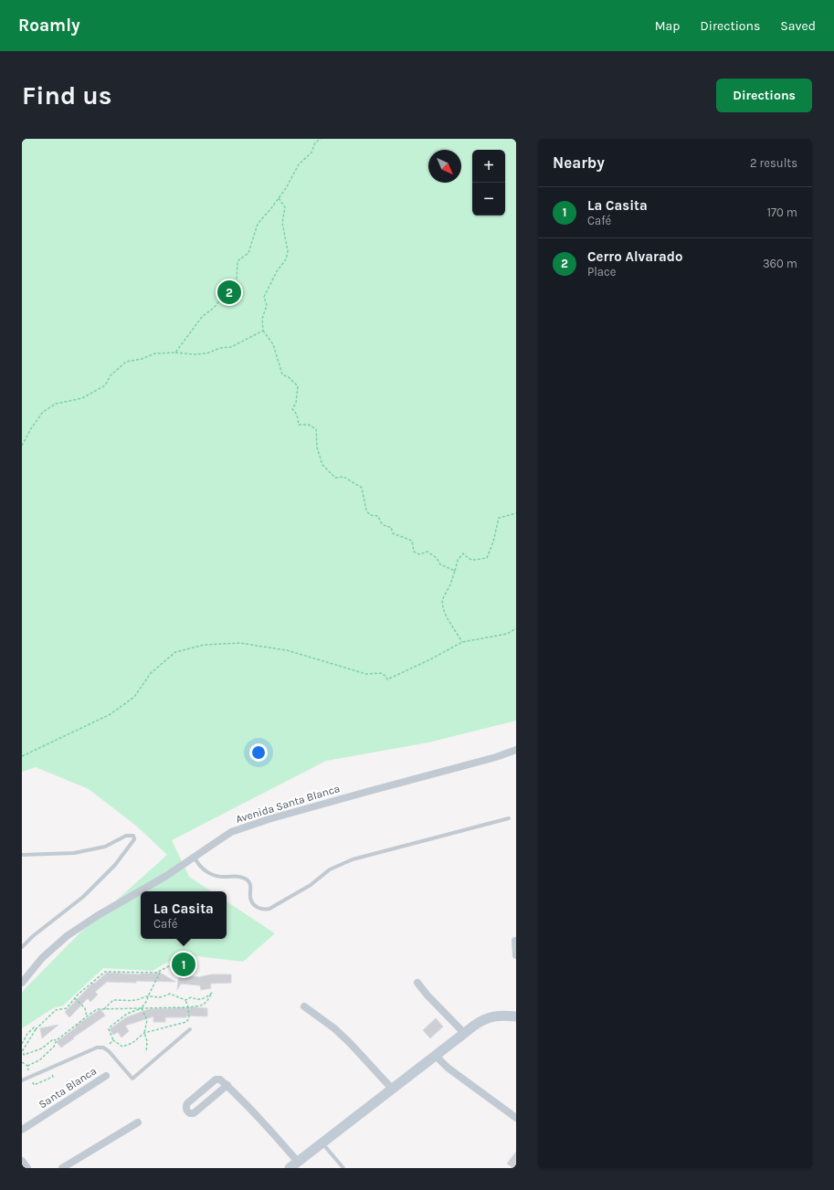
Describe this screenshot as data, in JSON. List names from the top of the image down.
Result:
{
  "streets": {
    "street": ["Avenida Santa Blanca", "Santa Blanca"]
  },
  "north": "bottom right",
  "page": {
    "header": "Roamly",
    "nav": ["Map", "Directions", "Saved"],
    "buttons": "Directions",
    "title": "Find us",
    "heading": ["Nearby", "2 results"],
    "map_buttons": ["+", "−"],
    "list": [
      {
        "mark": "1",
        "name": "La Casita",
        "note": "Café",
        "value": "170 m"
      },
      {
        "mark": "2",
        "name": "Cerro Alvarado",
        "note": "Place",
        "value": "360 m"
      }
    ],
    "pins": ["2", "1"],
    "popup": ["La Casita", "Café"]
  }
}
